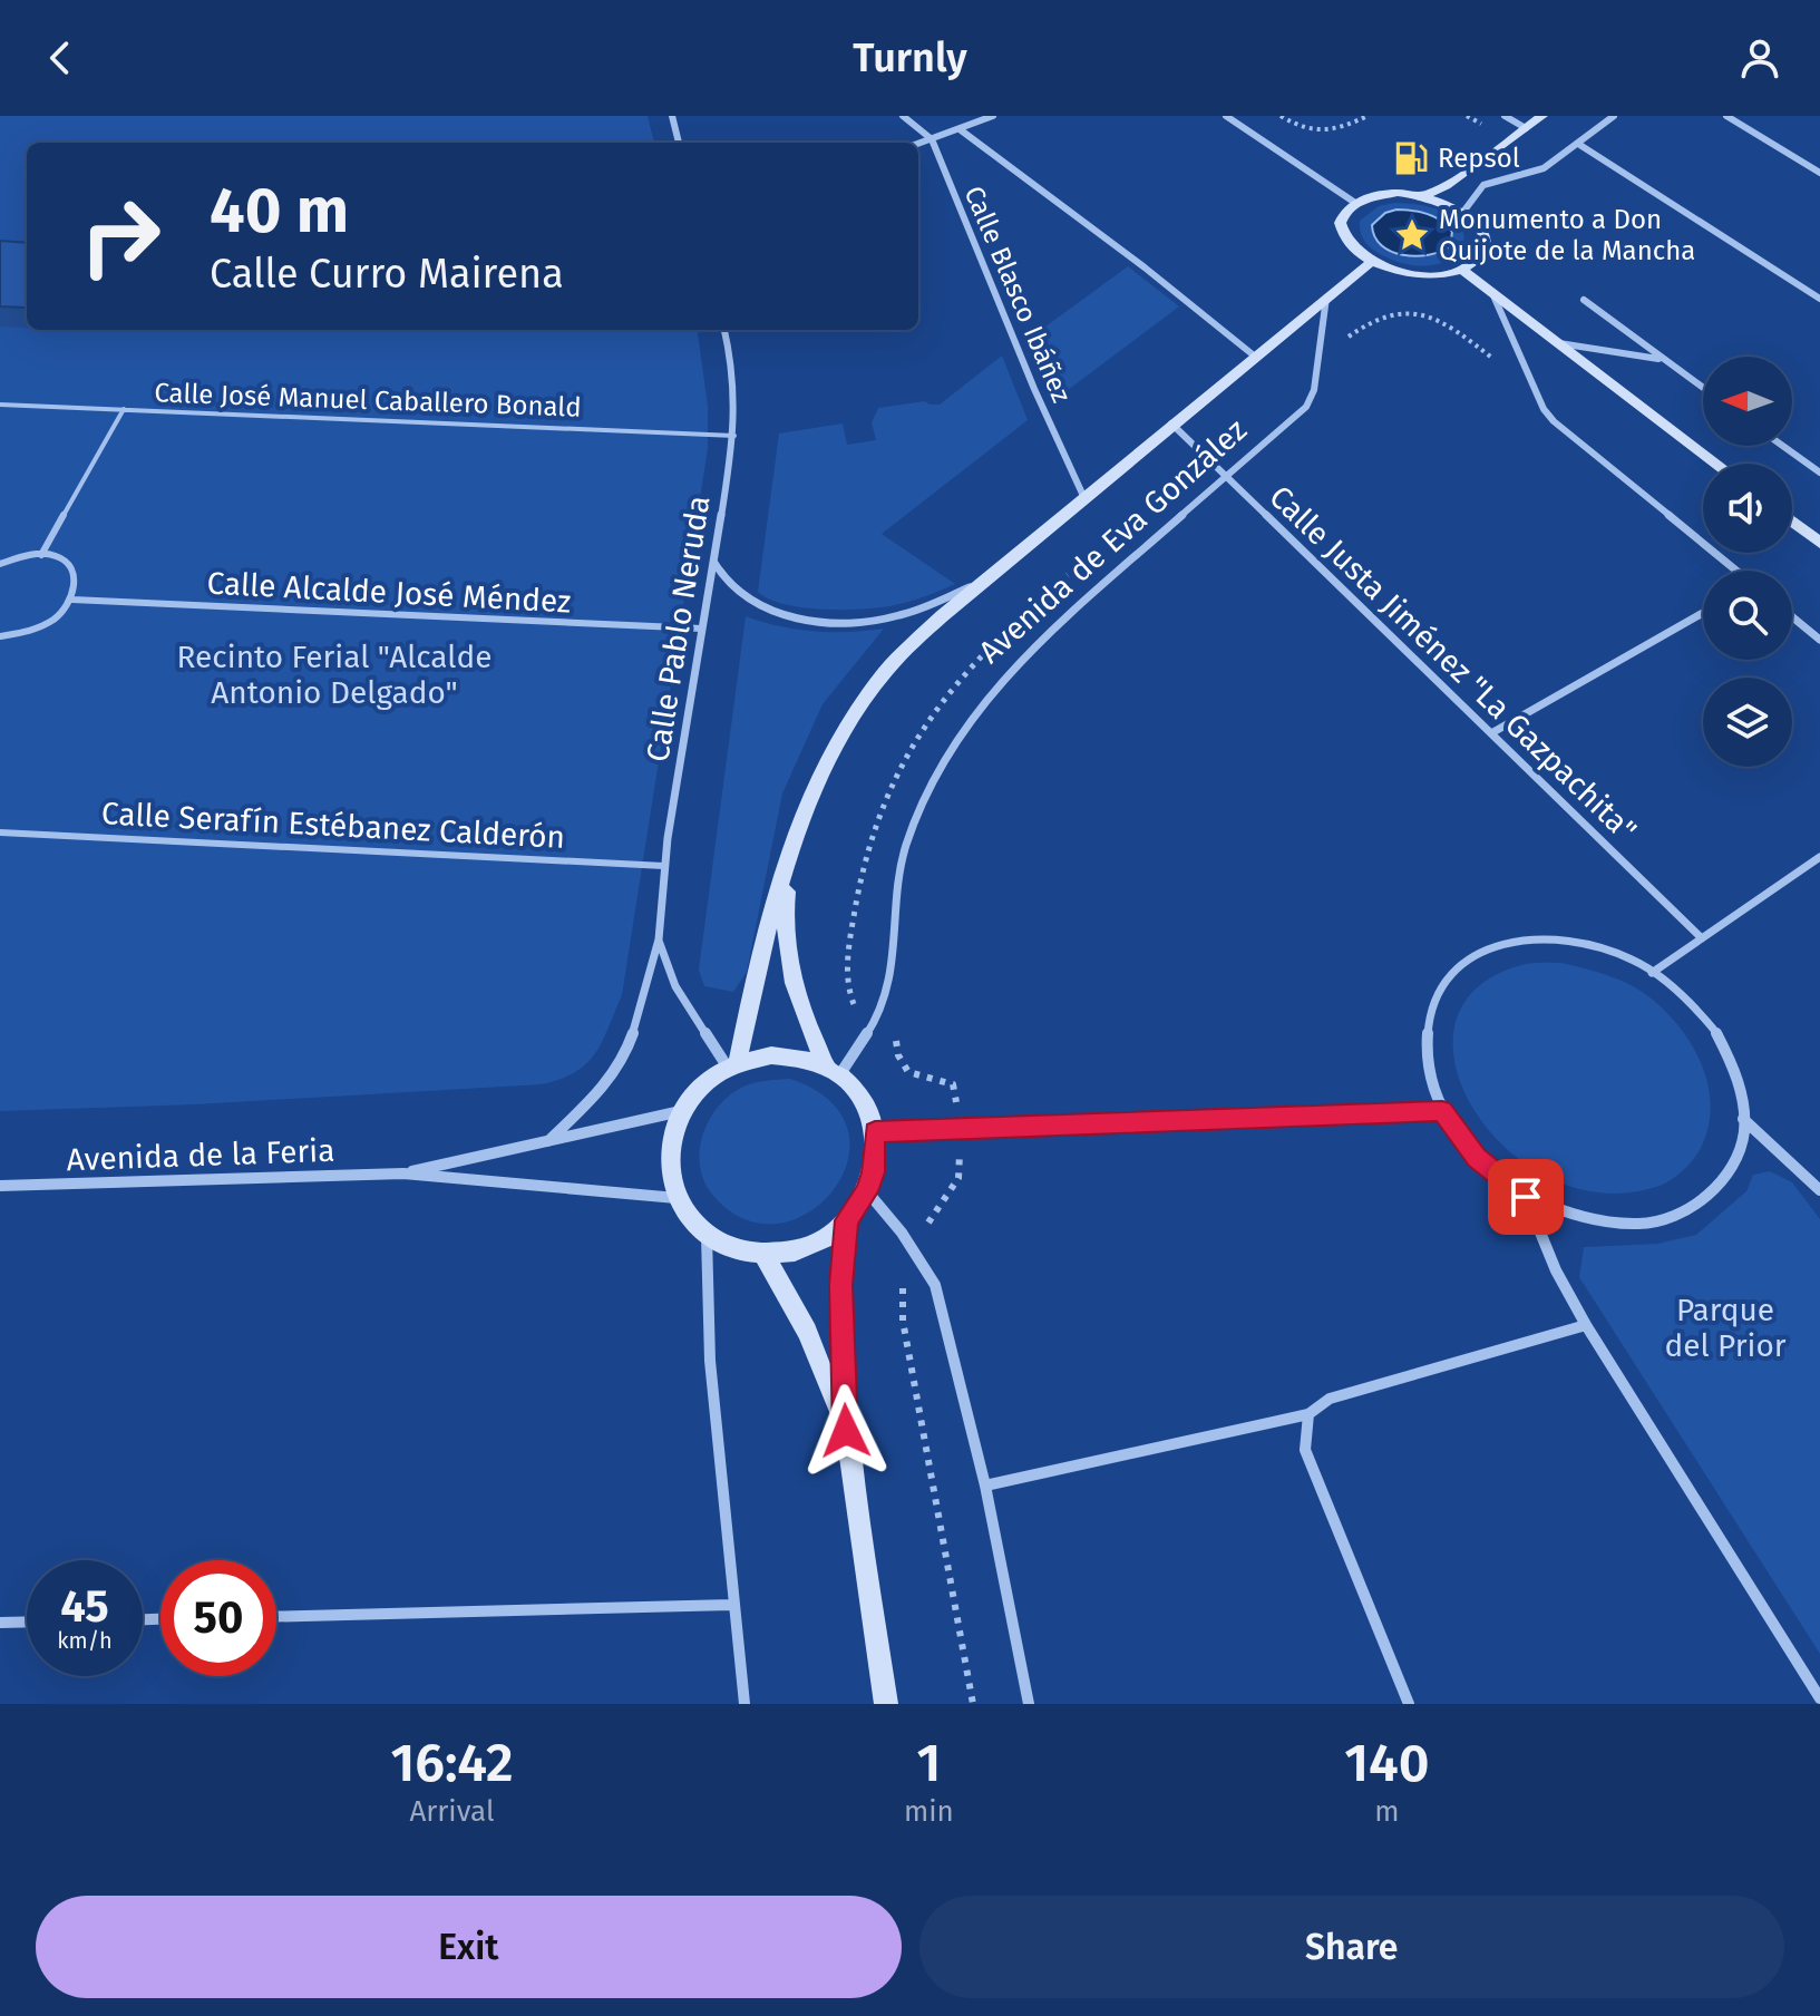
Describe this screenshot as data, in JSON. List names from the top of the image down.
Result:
{
  "streets": {
    "main road": ["Avenida de Eva González"],
    "street": [
      "Calle Blasco Ibáñez",
      "Calle Pablo Neruda",
      "Calle Justa Jiménez \"La Gazpachita\"",
      "Avenida de la Feria"
    ],
    "lane": ["Calle José Manuel Caballero Bonald", "Calle Alcalde José Méndez", "Calle Serafín Estébanez Calderón"]
  },
  "crossings": [
    ["Calle Blasco Ibáñez", "Avenida de Eva González"],
    ["Calle José Manuel Caballero Bonald", "Calle Pablo Neruda"],
    ["Avenida de Eva González", "Calle Pablo Neruda"],
    ["Avenida de Eva González", "Calle Justa Jiménez \"La Gazpachita\""],
    ["Calle Alcalde José Méndez", "Calle Pablo Neruda"],
    ["Calle Pablo Neruda", "Calle Serafín Estébanez Calderón"]
  ],
  "parks": ["Recinto Ferial \"Alcalde Antonio Delgado\"", "Parque del Prior"],
  "places": {
    "fuel station": ["Repsol"],
    "place": ["Monumento a Don Quijote de la Mancha"]
  },
  "north": "left",
  "page": {
    "header": "Turnly",
    "turn": ["40 m", "Calle Curro Mairena"],
    "speed": "45 km/h",
    "limit": "50",
    "eta": [
      "16:42",
      "Arrival",
      "1",
      "min",
      "140",
      "m"
    ],
    "buttons": ["Exit", "Share"]
  }
}
